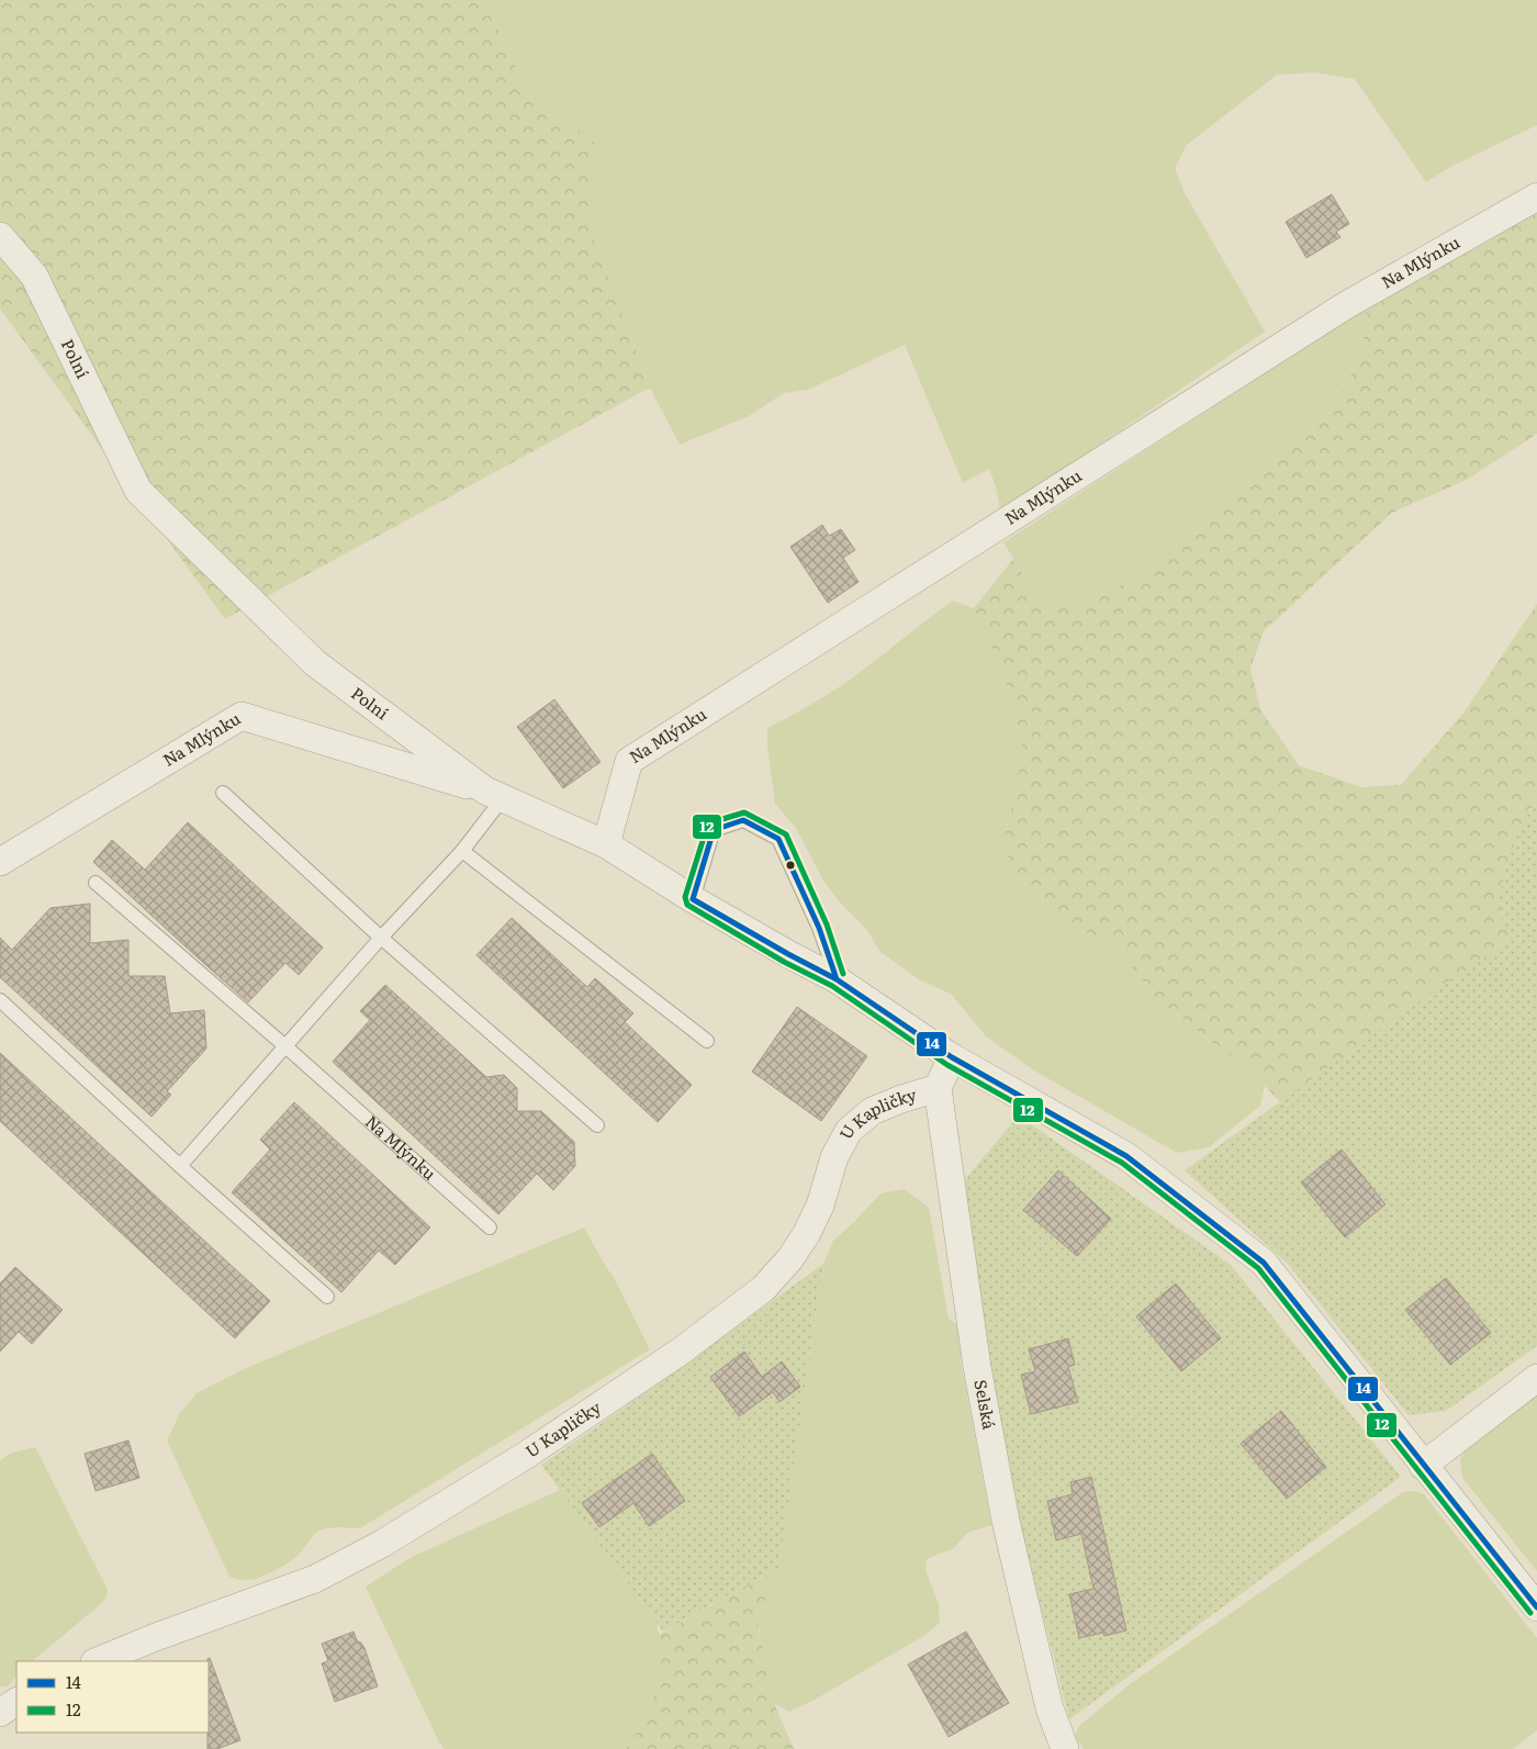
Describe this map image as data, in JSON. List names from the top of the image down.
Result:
{
  "streets": {
    "street": [
      "Na Mlýnku",
      "Polní",
      "U Kapličky",
      "Selská"
    ]
  },
  "crossings": [
    ["Na Mlýnku", "Polní"],
    ["U Kapličky", "Selská"]
  ],
  "lines": ["transit line 12", "transit line 14"],
  "legend": ["14", "12"]
}
